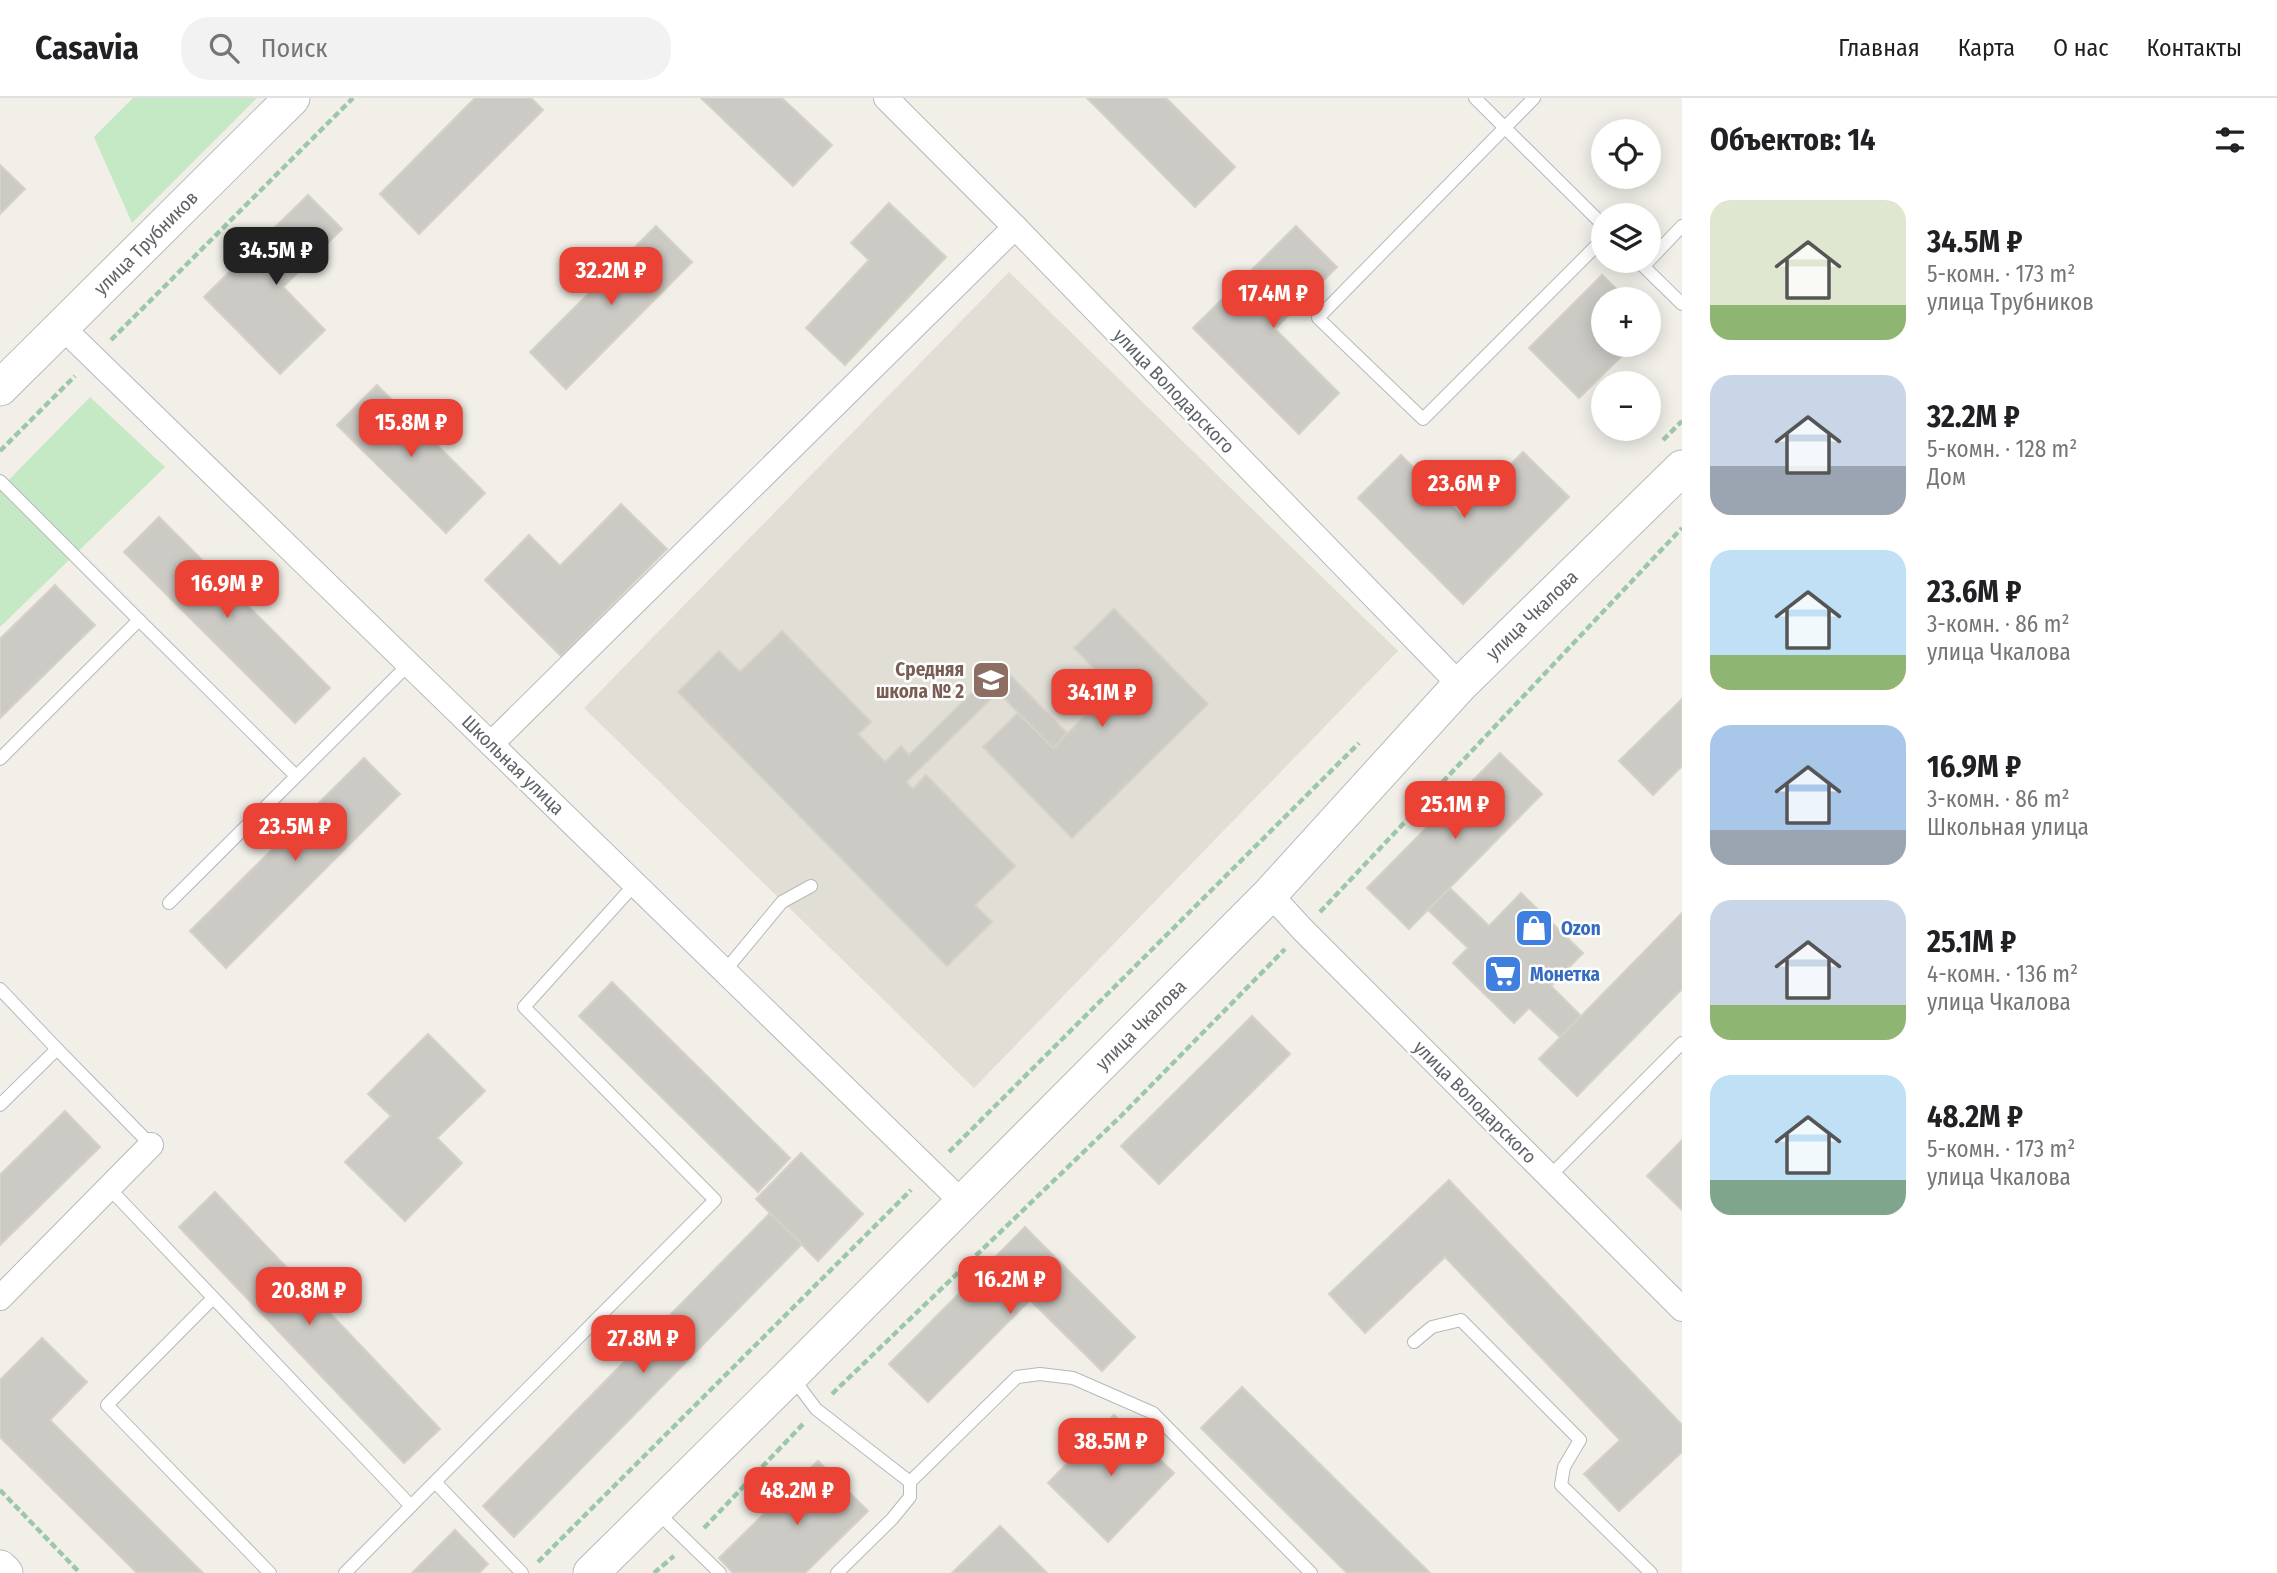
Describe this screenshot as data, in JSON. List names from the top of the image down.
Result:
{
  "streets": {
    "street": [
      "улица Трубников",
      "улица Володарского",
      "улица Чкалова",
      "Школьная улица"
    ]
  },
  "crossings": [
    ["улица Трубников", "Школьная улица"],
    ["улица Володарского", "улица Чкалова"],
    ["улица Чкалова", "Школьная улица"]
  ],
  "places": {
    "school or university": ["Средняя школа № 2"],
    "shop": ["Ozon"],
    "supermarket": ["Монетка"]
  },
  "page": {
    "header": "Casavia",
    "search": "Поиск",
    "nav": [
      "Главная",
      "Карта",
      "О нас",
      "Контакты"
    ],
    "heading": "Объектов: 14",
    "map_buttons": ["+", "−"],
    "list": [
      {
        "name": "34.5M ₽",
        "note": "5-комн. · 173 m² · улица Трубников"
      },
      {
        "name": "32.2M ₽",
        "note": "5-комн. · 128 m² · Дом"
      },
      {
        "name": "23.6M ₽",
        "note": "3-комн. · 86 m² · улица Чкалова"
      },
      {
        "name": "16.9M ₽",
        "note": "3-комн. · 86 m² · Школьная улица"
      },
      {
        "name": "25.1M ₽",
        "note": "4-комн. · 136 m² · улица Чкалова"
      },
      {
        "name": "48.2M ₽",
        "note": "5-комн. · 173 m² · улица Чкалова"
      }
    ],
    "price": [
      "34.5M ₽",
      "32.2M ₽",
      "17.4M ₽",
      "15.8M ₽",
      "23.6M ₽",
      "16.9M ₽",
      "34.1M ₽",
      "25.1M ₽",
      "23.5M ₽",
      "16.2M ₽",
      "20.8M ₽",
      "27.8M ₽",
      "38.5M ₽",
      "48.2M ₽"
    ]
  }
}
